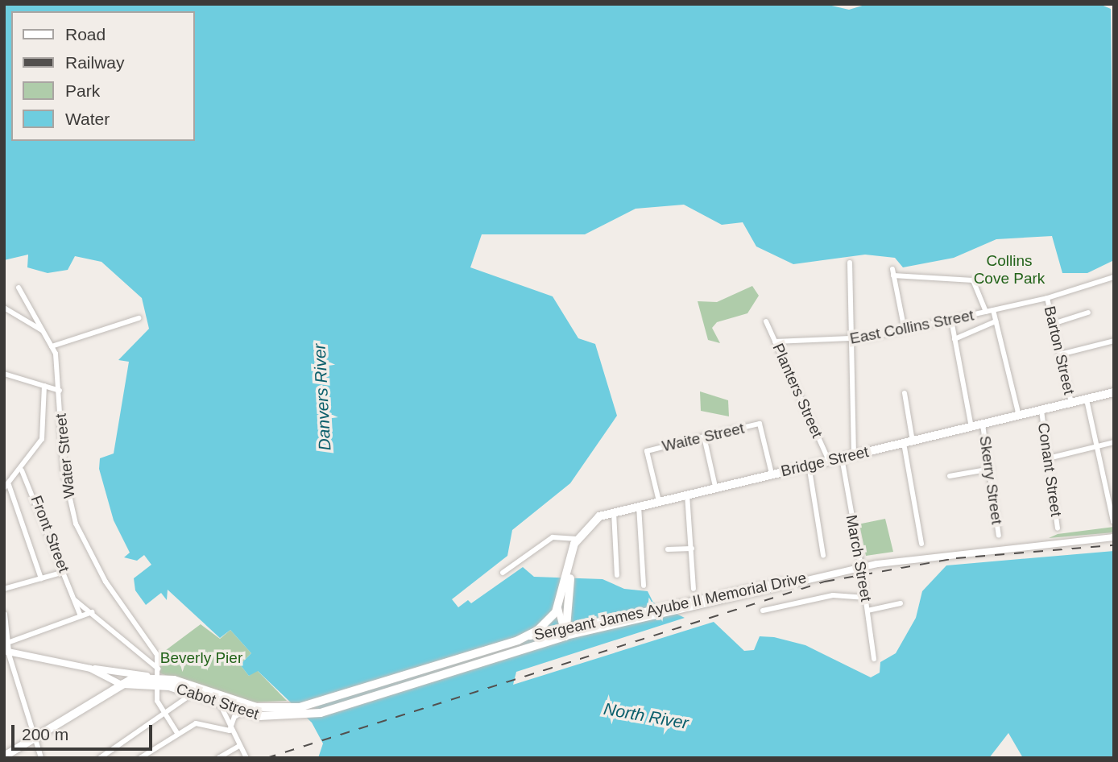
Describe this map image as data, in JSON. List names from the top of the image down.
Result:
{
  "streets": {
    "highway": ["Bridge Street", "Cabot Street"],
    "main road": ["Sergeant James Ayube II Memorial Drive"],
    "street": [
      "East Collins Street",
      "Barton Street",
      "Planters Street",
      "Waite Street",
      "Water Street",
      "Conant Street",
      "Skerry Street",
      "Front Street",
      "March Street"
    ]
  },
  "crossings": [
    ["East Collins Street", "Barton Street"],
    ["East Collins Street", "Planters Street"],
    ["Barton Street", "Bridge Street"],
    ["Planters Street", "Bridge Street"],
    ["Waite Street", "Bridge Street"],
    ["Water Street", "Cabot Street"],
    ["Bridge Street", "Conant Street"],
    ["Bridge Street", "Skerry Street"],
    ["Bridge Street", "March Street"],
    ["Bridge Street", "Sergeant James Ayube II Memorial Drive"],
    ["Bridge Street", "Cabot Street"]
  ],
  "water": ["Danvers River", "North River"],
  "parks": ["Collins Cove Park", "Beverly Pier"],
  "legend": [
    "Road",
    "Railway",
    "Park",
    "Water"
  ],
  "scale_bar": "200 m"
}
